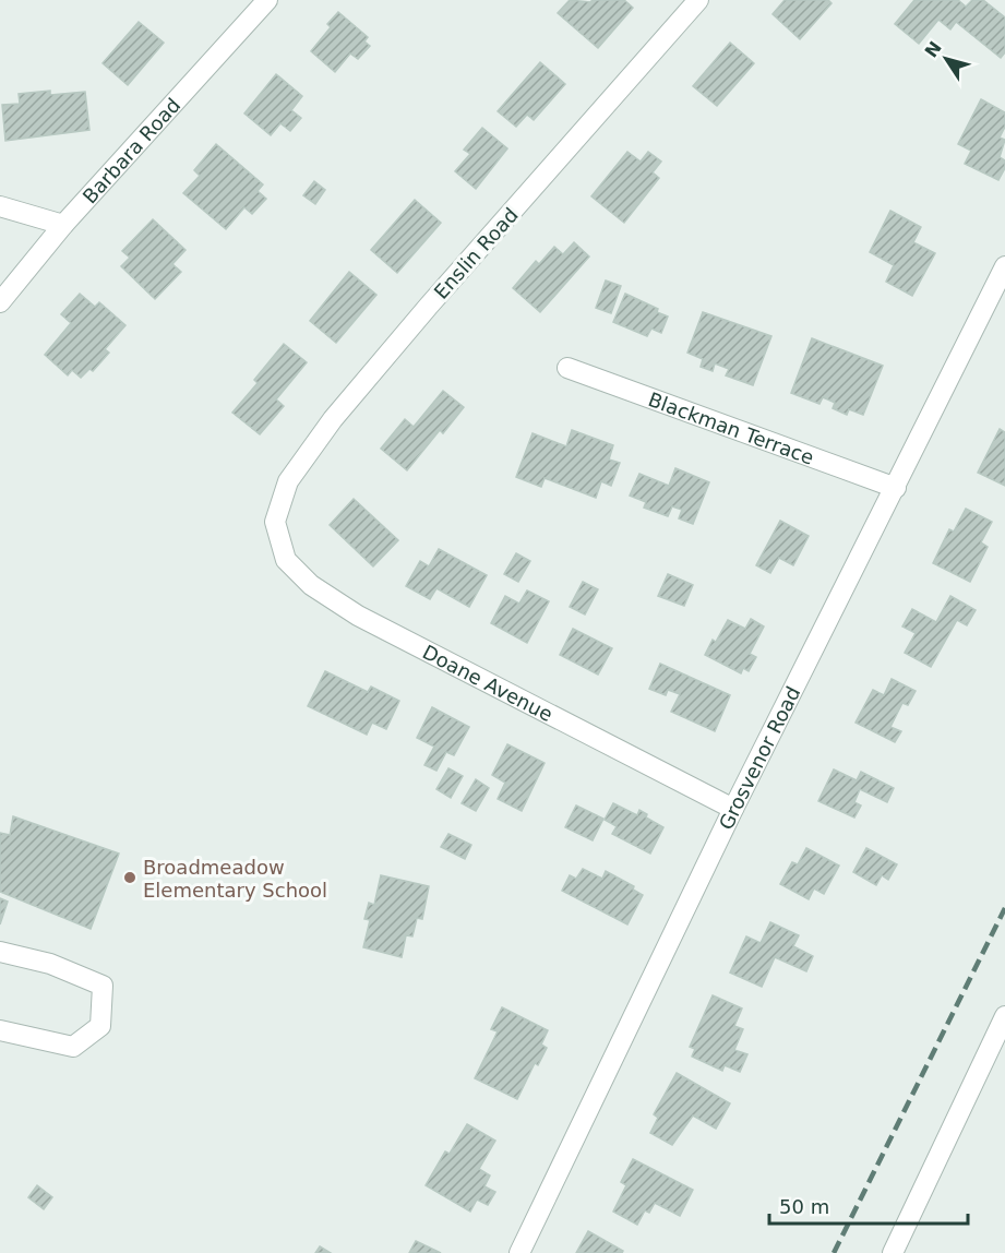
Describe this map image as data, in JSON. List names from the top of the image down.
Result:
{
  "streets": {
    "street": [
      "Barbara Road",
      "Enslin Road",
      "Blackman Terrace",
      "Doane Avenue",
      "Grosvenor Road"
    ]
  },
  "crossings": [
    ["Enslin Road", "Doane Avenue"],
    ["Blackman Terrace", "Grosvenor Road"],
    ["Doane Avenue", "Grosvenor Road"]
  ],
  "places": ["Broadmeadow Elementary School"],
  "scale_bar": "50 m",
  "north": "top left"
}
